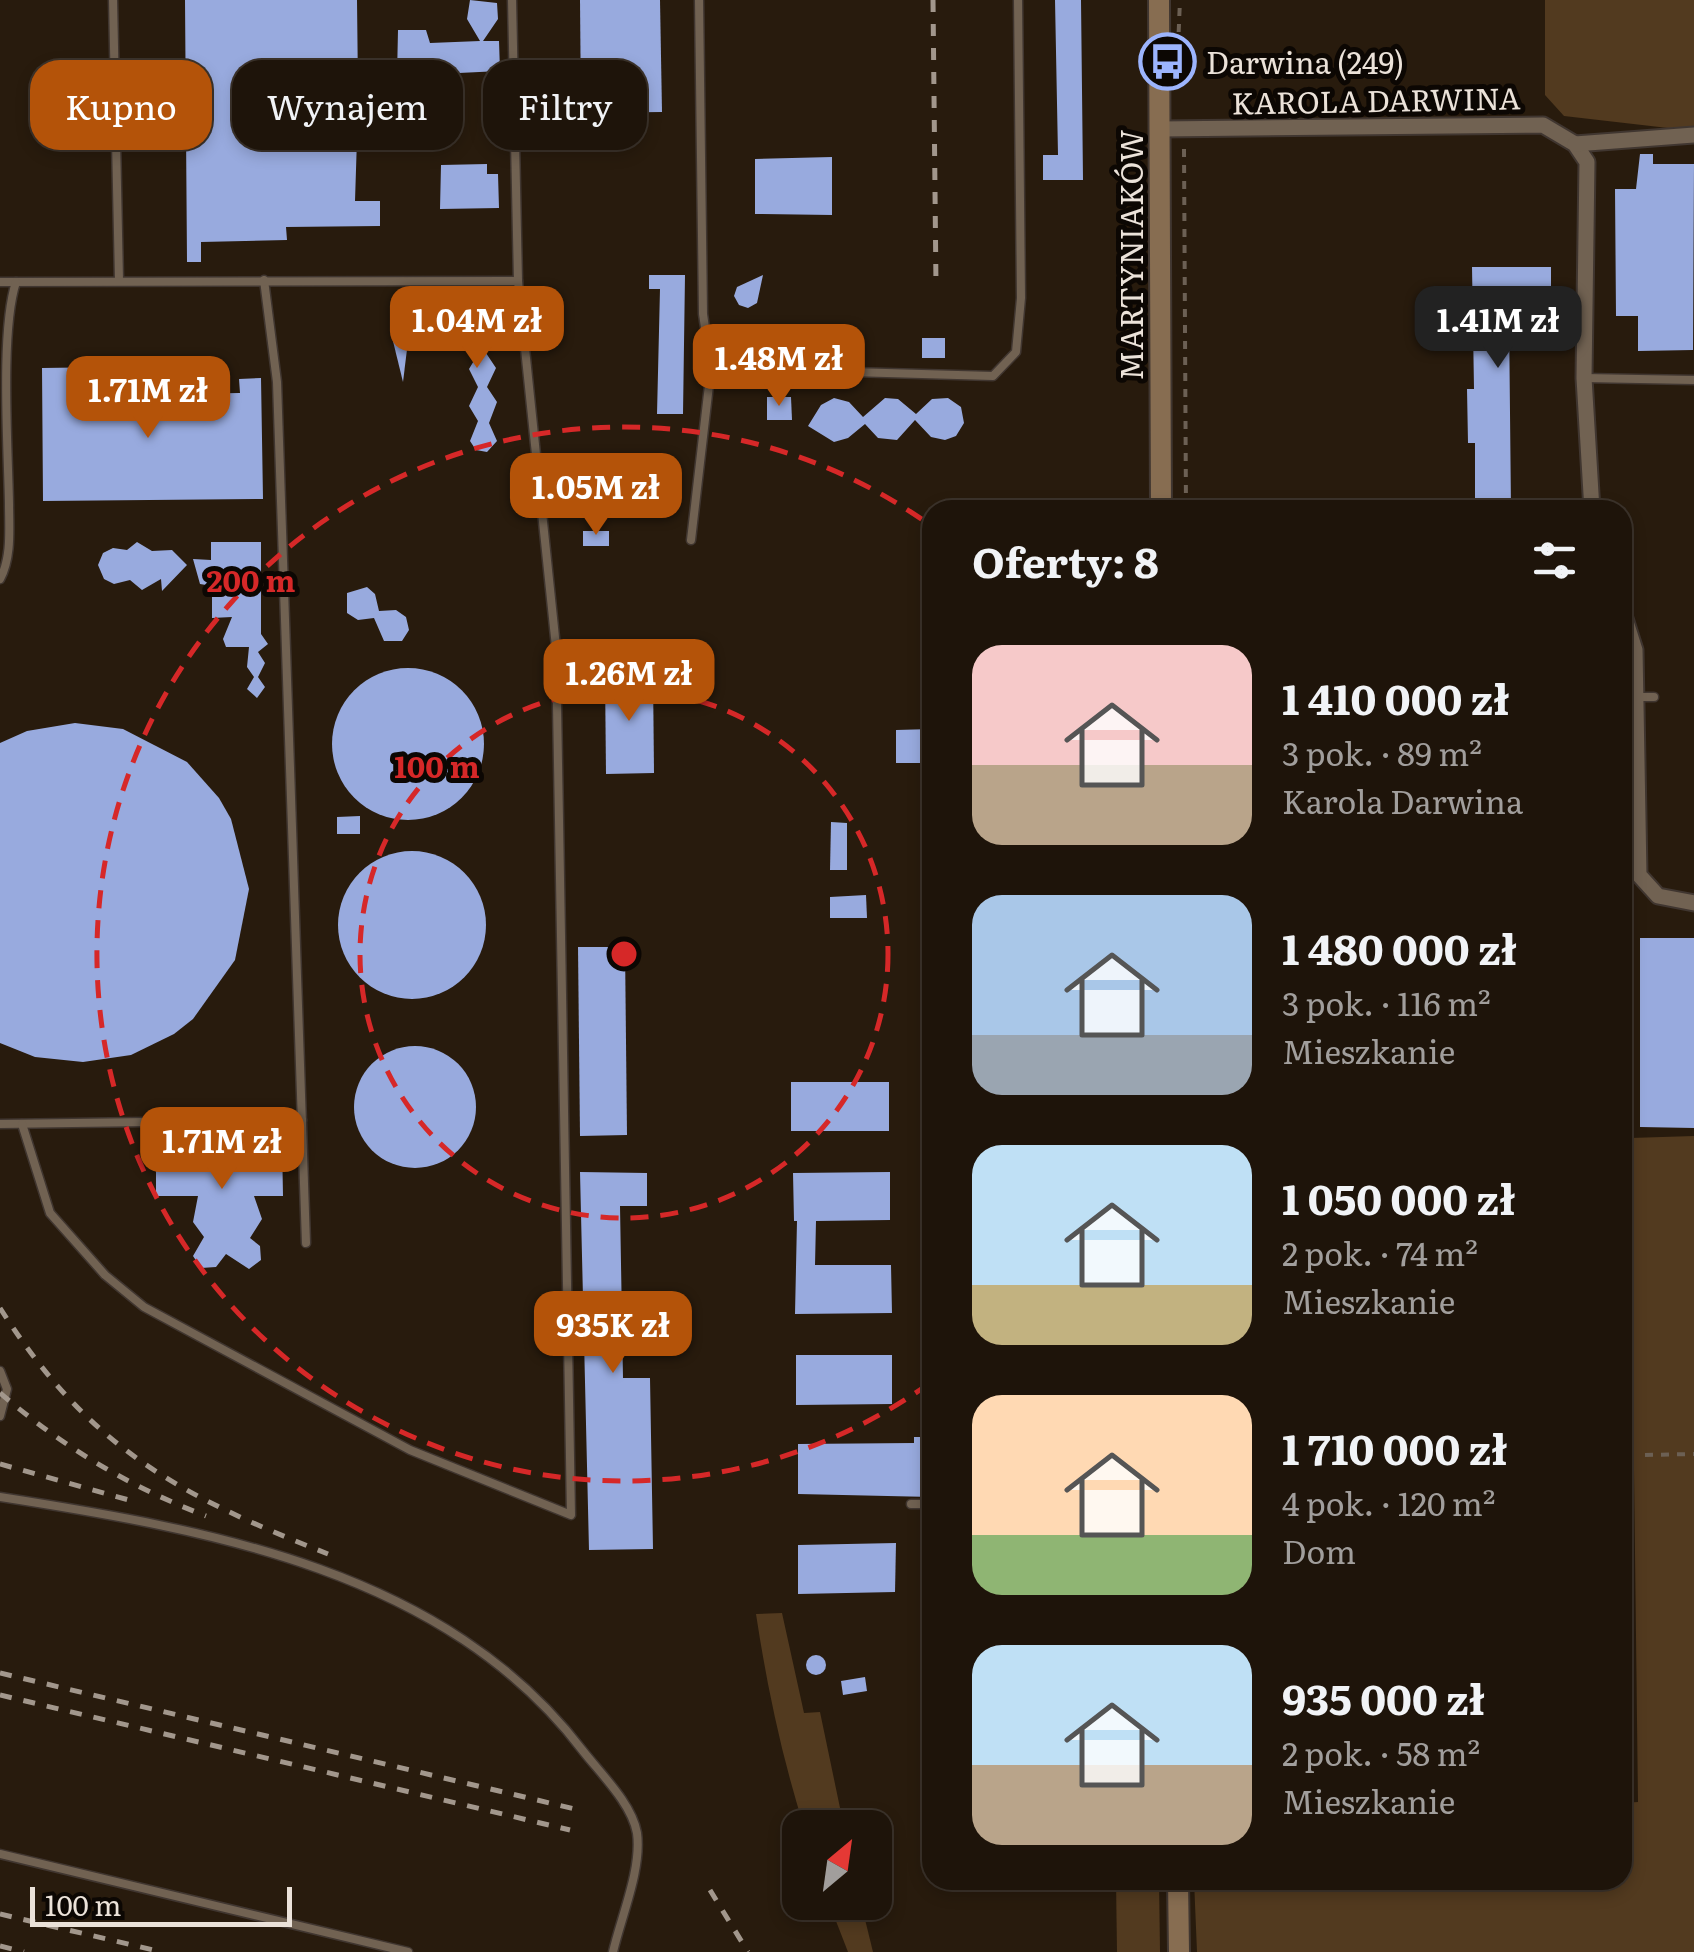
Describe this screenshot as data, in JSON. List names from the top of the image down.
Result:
{
  "streets": {
    "main road": ["MARTYNIAKÓW"],
    "street": ["KAROLA DARWINA"]
  },
  "crossings": [
    ["KAROLA DARWINA", "MARTYNIAKÓW"]
  ],
  "places": {
    "bus stop": ["Darwina (249)"]
  },
  "scale_bar": "100 m",
  "north": "top right",
  "page": {
    "chip": ["Kupno", "Wynajem", "Filtry"],
    "price": [
      "1.04M zł",
      "1.41M zł",
      "1.48M zł",
      "1.71M zł",
      "1.05M zł",
      "1.26M zł",
      "1.71M zł",
      "935K zł"
    ],
    "heading": "Oferty: 8",
    "list": [
      {
        "name": "1 410 000 zł",
        "note": "3 pok. · 89 m² · Karola Darwina"
      },
      {
        "name": "1 480 000 zł",
        "note": "3 pok. · 116 m² · Mieszkanie"
      },
      {
        "name": "1 050 000 zł",
        "note": "2 pok. · 74 m² · Mieszkanie"
      },
      {
        "name": "1 710 000 zł",
        "note": "4 pok. · 120 m² · Dom"
      },
      {
        "name": "935 000 zł",
        "note": "2 pok. · 58 m² · Mieszkanie"
      }
    ],
    "scale": "100 m"
  },
  "rings": ["200 m", "100 m"]
}
